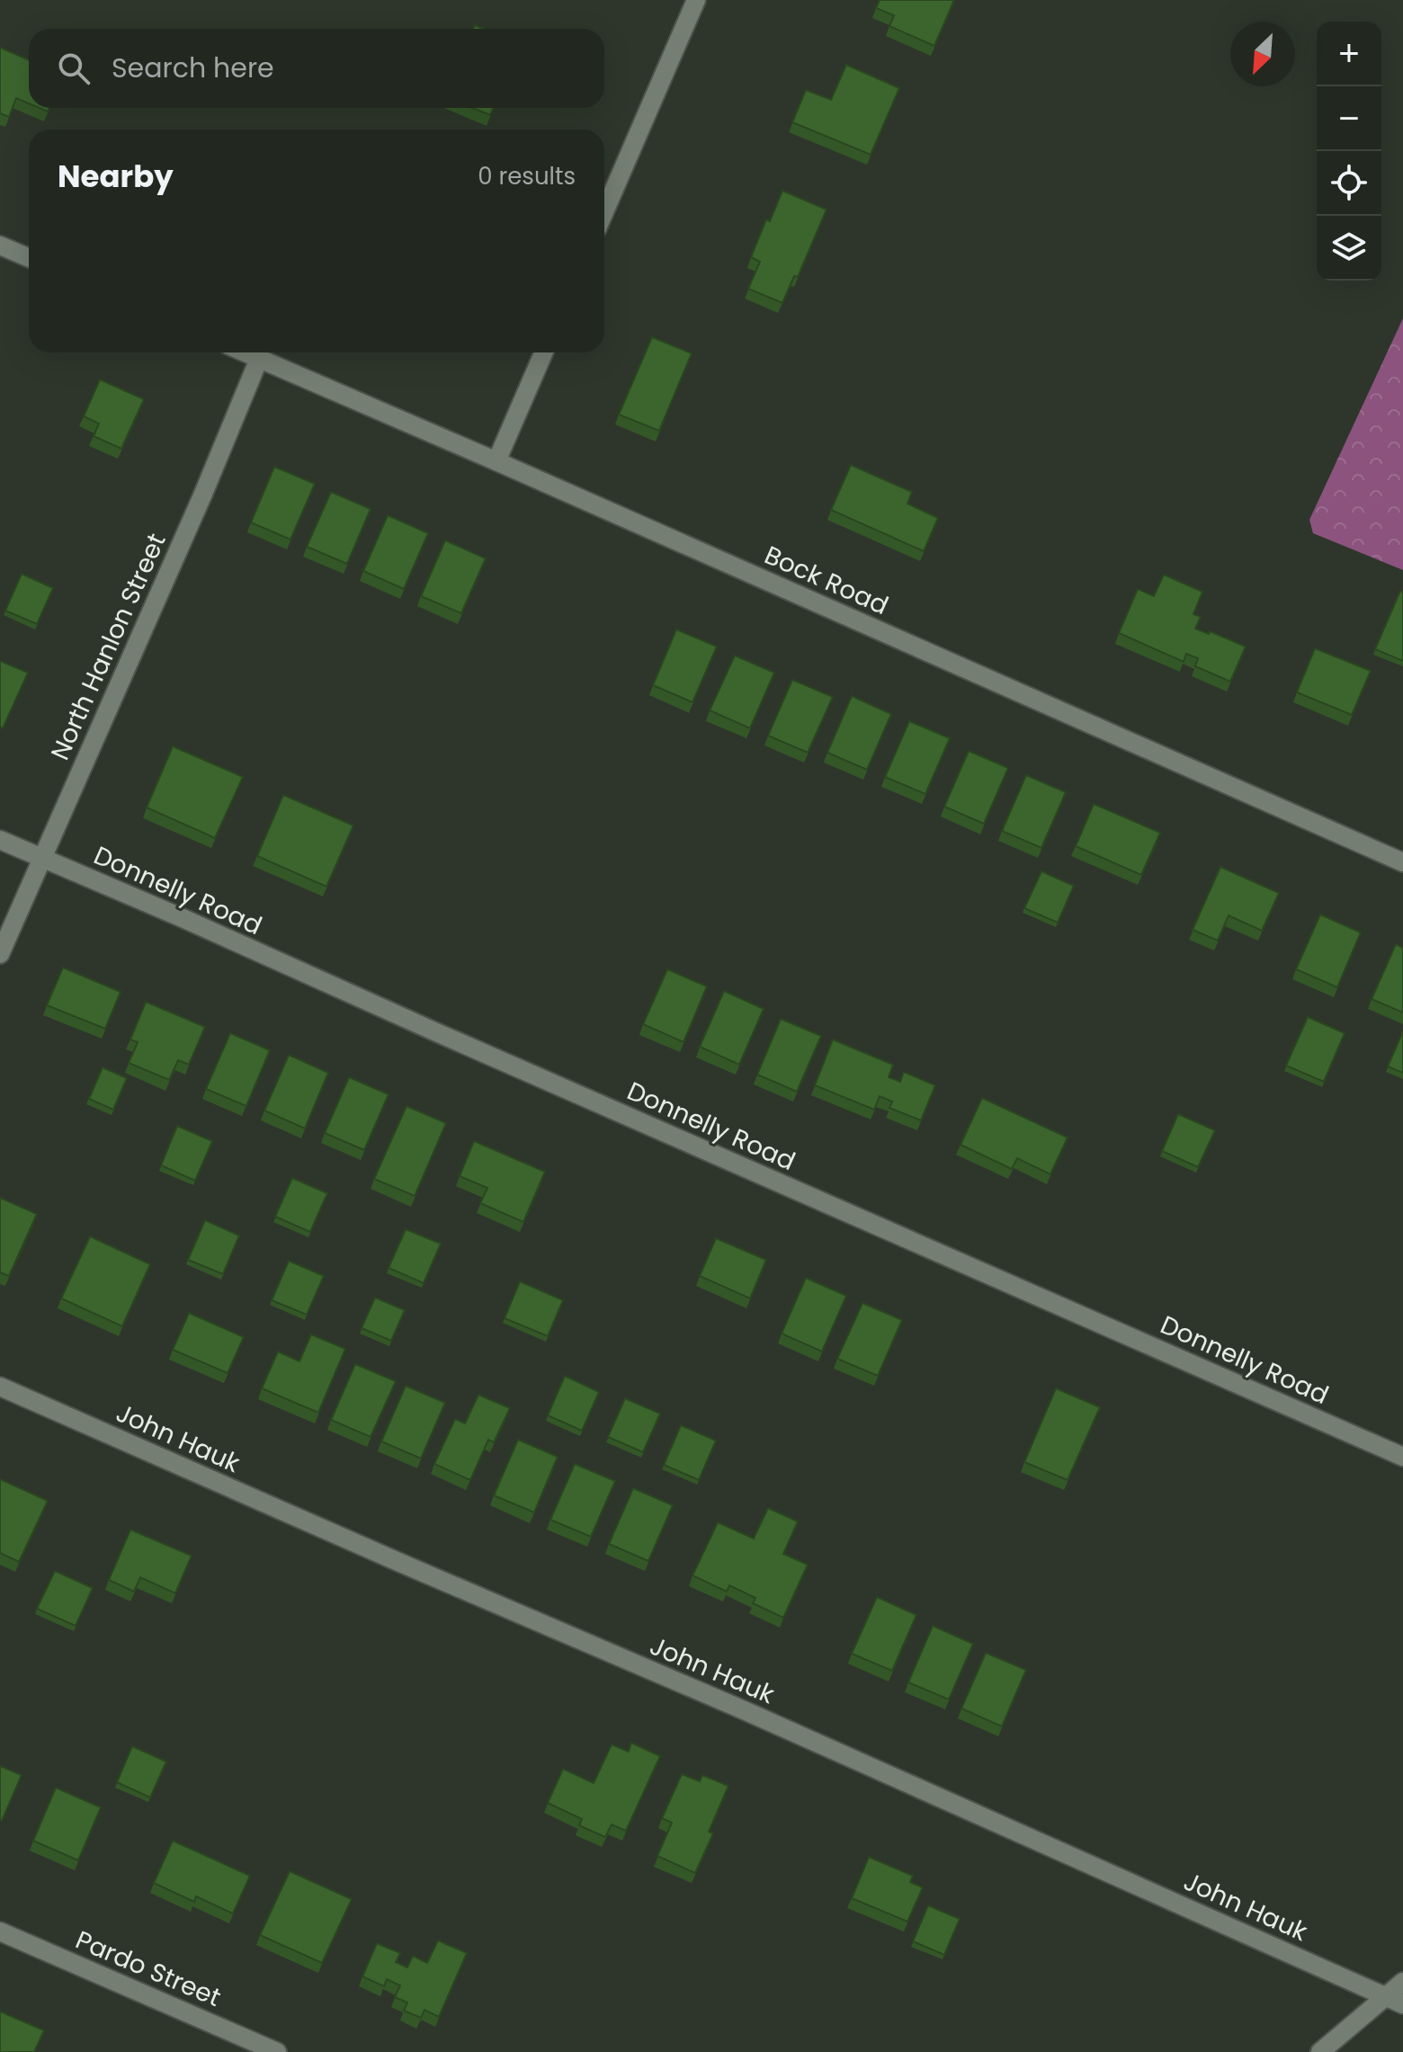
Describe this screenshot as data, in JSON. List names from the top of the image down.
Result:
{
  "streets": {
    "street": [
      "Bock Road",
      "North Hanlon Street",
      "Donnelly Road",
      "John Hauk",
      "Pardo Street"
    ]
  },
  "crossings": [
    ["Bock Road", "North Hanlon Street"],
    ["North Hanlon Street", "Donnelly Road"]
  ],
  "north": "bottom left",
  "page": {
    "map_buttons": ["+", "−"],
    "search": "Search here",
    "heading": ["Nearby", "0 results"]
  }
}
